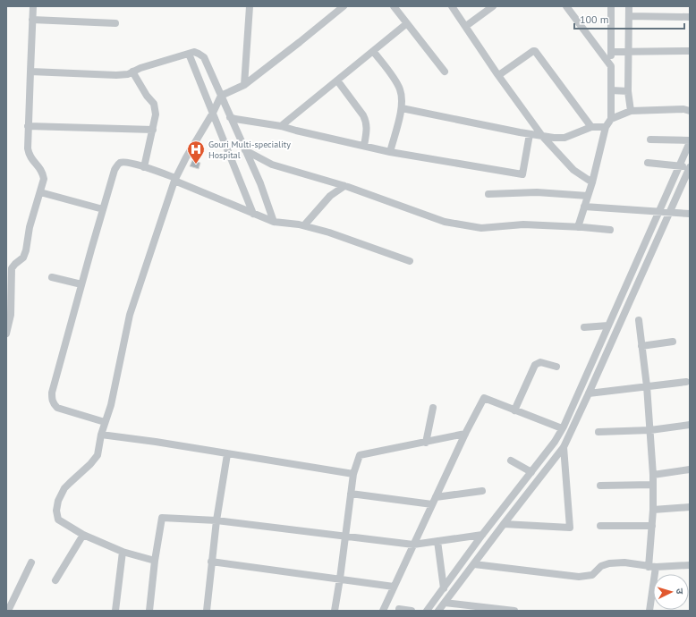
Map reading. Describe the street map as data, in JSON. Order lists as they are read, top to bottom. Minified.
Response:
{"places":{"hospital":["Gouri Multi-speciality Hospital"]},"scale_bar":"100 m","north":"right"}
